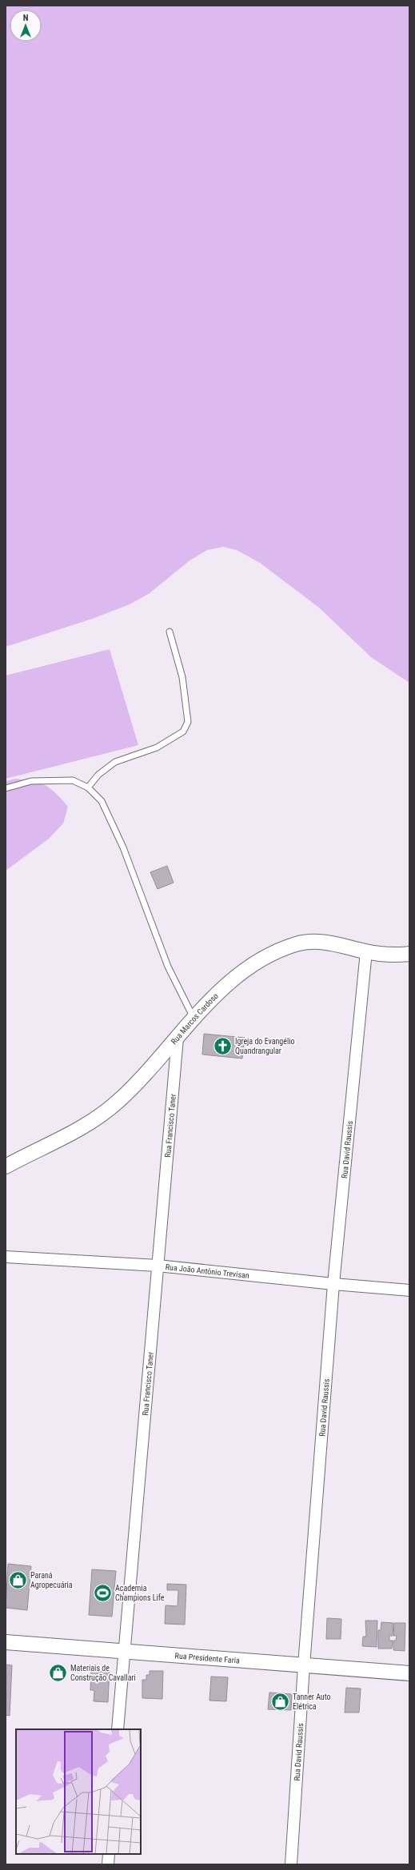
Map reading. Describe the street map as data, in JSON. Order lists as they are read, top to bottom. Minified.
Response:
{"streets":{"street":["Rua Marcos Cardoso","Rua Francisco Taner","Rua David Raussis","Rua João Antônio Trevisan","Rua Presidente Faria"]},"crossings":[["Rua Marcos Cardoso","Rua Francisco Taner"],["Rua Marcos Cardoso","Rua David Raussis"],["Rua Francisco Taner","Rua João Antônio Trevisan"],["Rua Francisco Taner","Rua Presidente Faria"],["Rua David Raussis","Rua João Antônio Trevisan"],["Rua David Raussis","Rua Presidente Faria"]],"places":{"church":["Igreja do Evangélio Quandrangular"],"shop":["Paraná Agropecuária","Materiais de Construção Cavallari","Tanner Auto Elétrica"],"sports":["Academia Champions Life"]},"north":"top"}
